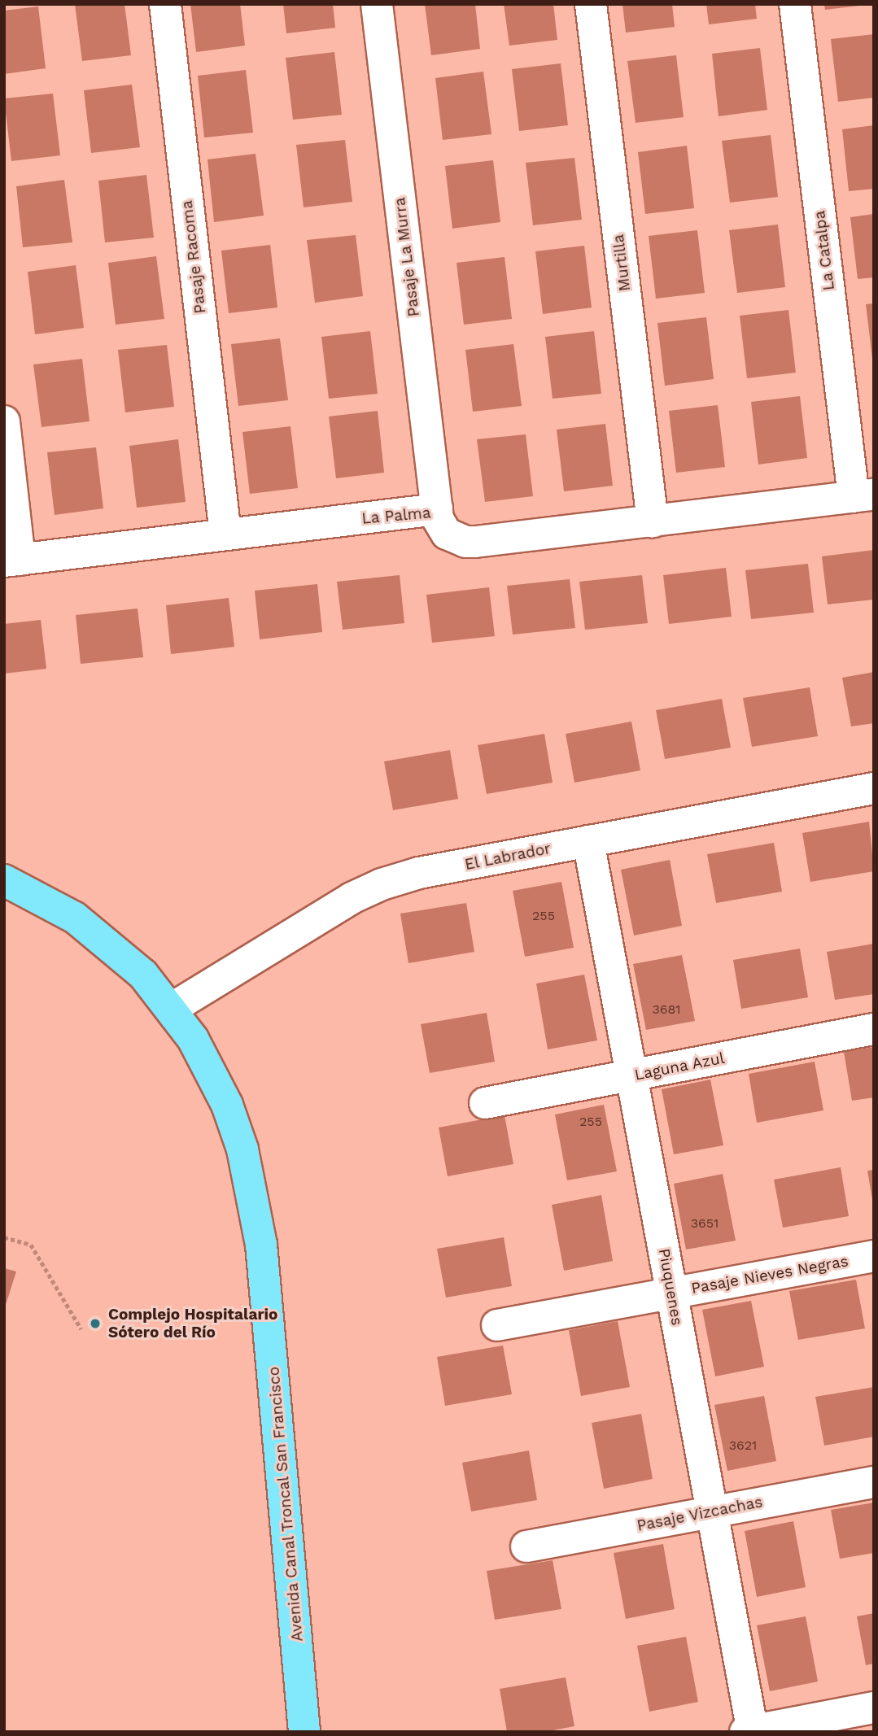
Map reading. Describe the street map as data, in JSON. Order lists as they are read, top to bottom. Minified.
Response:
{"streets":{"main road":["Avenida Canal Troncal San Francisco"],"street":["La Catalpa","Pasaje Racoma","Pasaje La Murra","Murtilla","La Palma","El Labrador","Laguna Azul","Pasaje Nieves Negras","Piuquenes","Pasaje Vizcachas"]},"crossings":[["La Catalpa","La Palma"],["Pasaje Racoma","La Palma"],["Pasaje La Murra","La Palma"],["Murtilla","La Palma"],["El Labrador","Piuquenes"],["El Labrador","Avenida Canal Troncal San Francisco"],["Laguna Azul","Piuquenes"],["Pasaje Nieves Negras","Piuquenes"],["Piuquenes","Pasaje Vizcachas"]],"places":["Complejo Hospitalario Sótero del Río"],"house_numbers":["255","3681","255","3651","3621"]}
